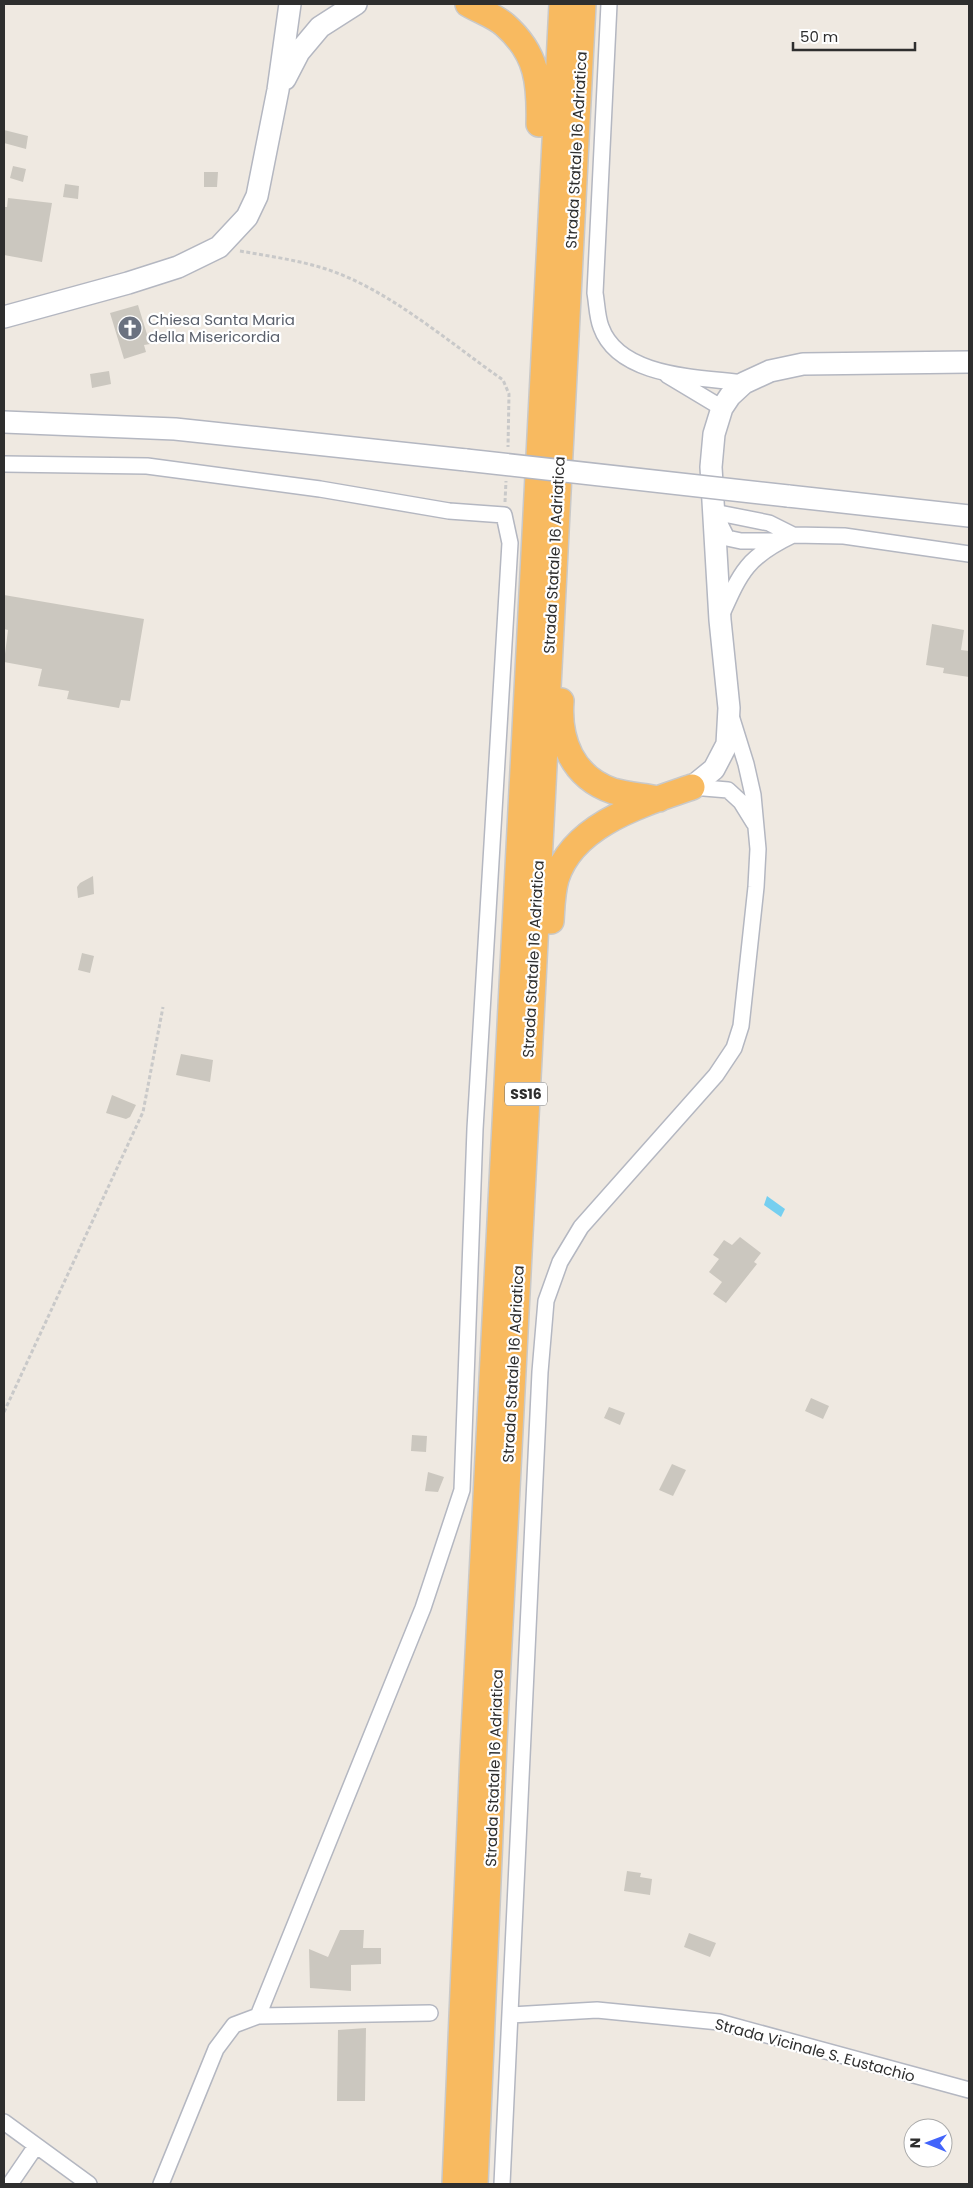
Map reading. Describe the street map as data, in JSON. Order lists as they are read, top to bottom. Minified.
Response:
{"streets":{"highway":["Strada Statale 16 Adriatica","SS16"],"street":["Strada Vicinale S. Eustachio"]},"places":{"church":["Chiesa Santa Maria della Misericordia"]},"scale_bar":"50 m","north":"left"}
